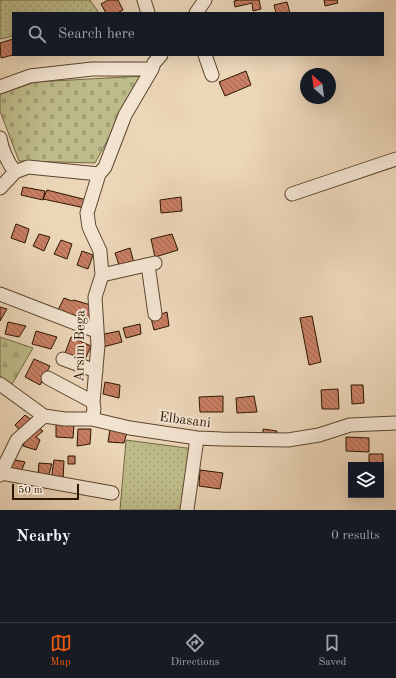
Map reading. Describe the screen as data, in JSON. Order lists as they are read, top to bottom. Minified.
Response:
{"streets":{"street":["Arsim Bega","Elbasani"]},"crossings":[["Arsim Bega","Elbasani"]],"scale_bar":"50 m","north":"top left","page":{"search":"Search here","scale":"50 m","heading":["Nearby","0 results"],"nav":["Map","Directions","Saved"]}}
